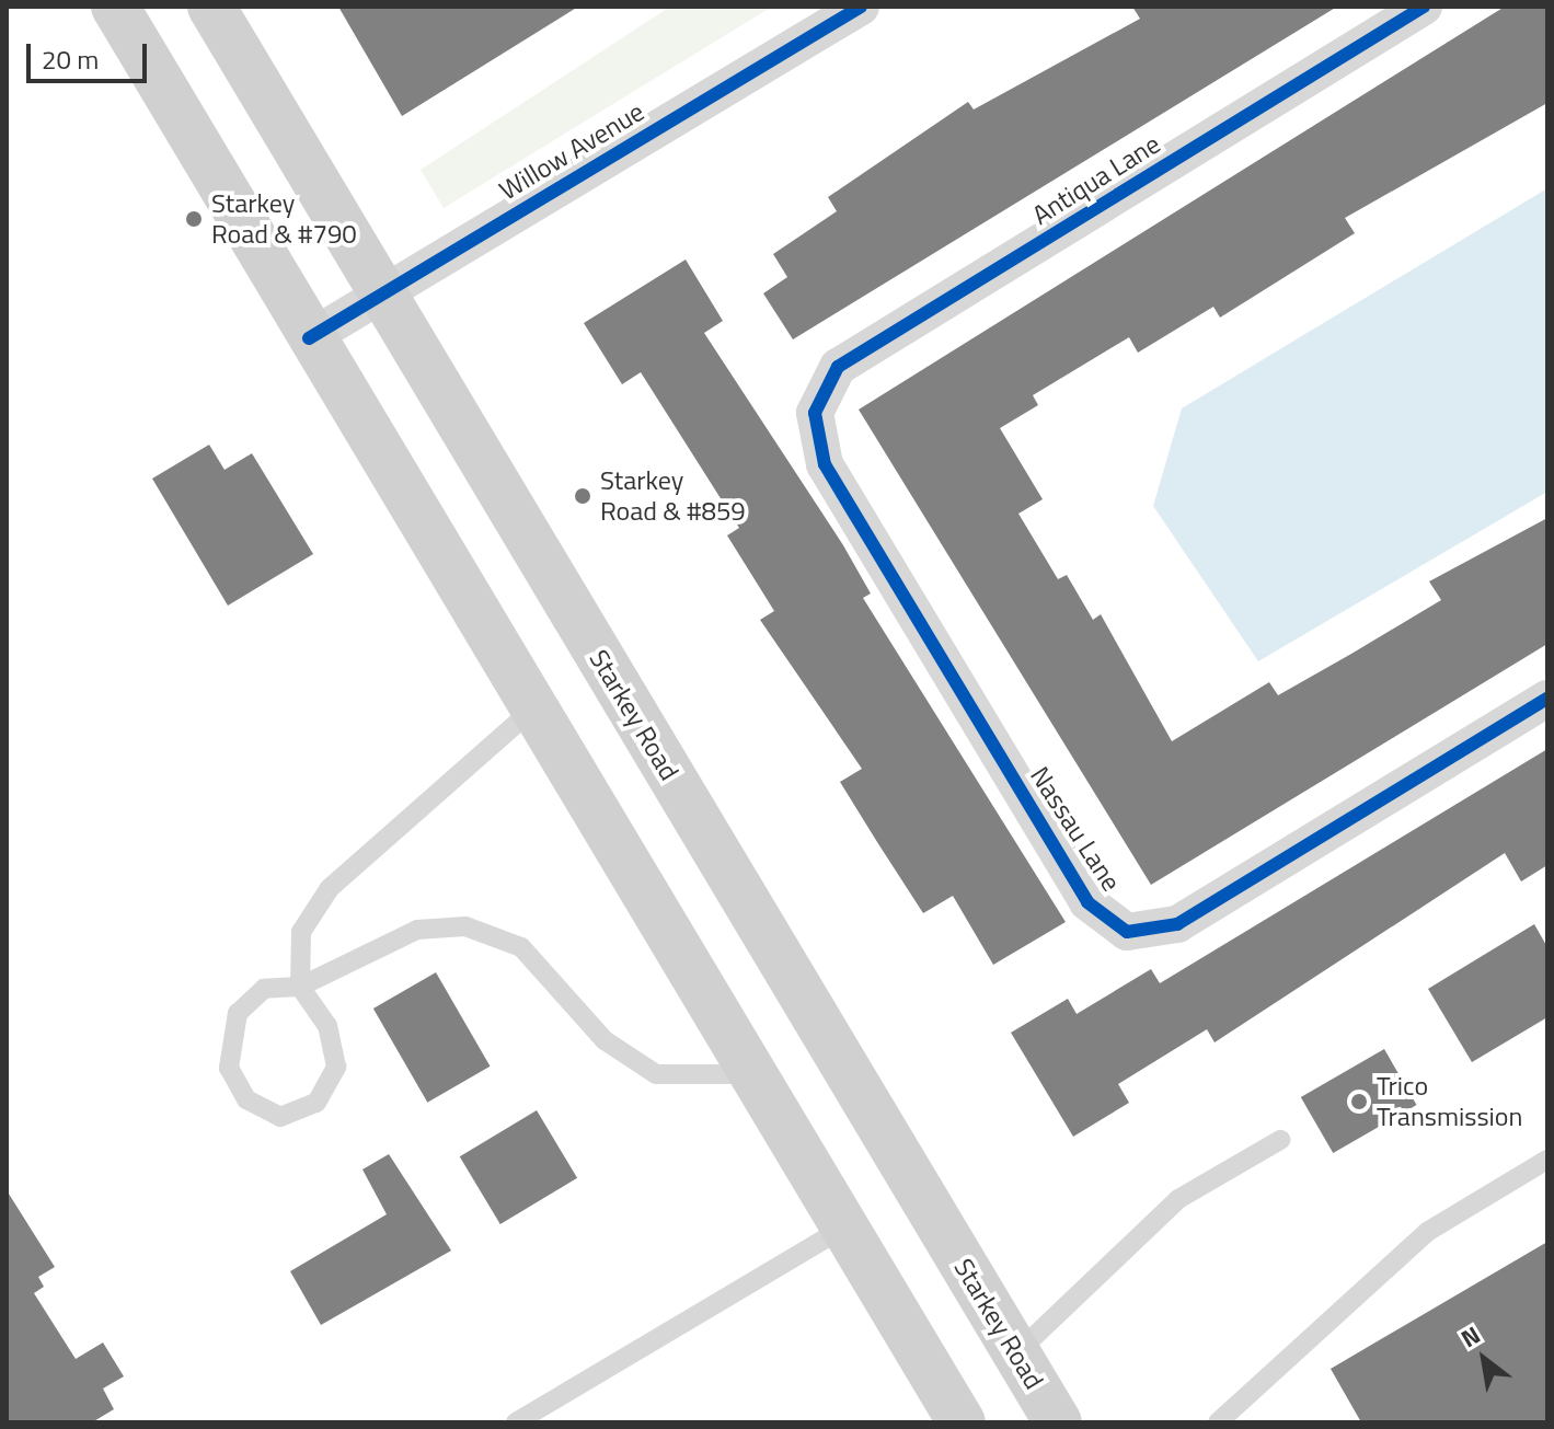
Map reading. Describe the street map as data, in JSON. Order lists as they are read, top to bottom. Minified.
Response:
{"streets":{"main road":["Starkey Road"],"street":["Willow Avenue","Antiqua Lane","Nassau Lane"]},"crossings":[["Willow Avenue","Starkey Road"],["Antiqua Lane","Nassau Lane"]],"places":["Starkey Road & #790","Starkey Road & #859","Trico Transmission"],"scale_bar":"20 m","north":"top left"}
